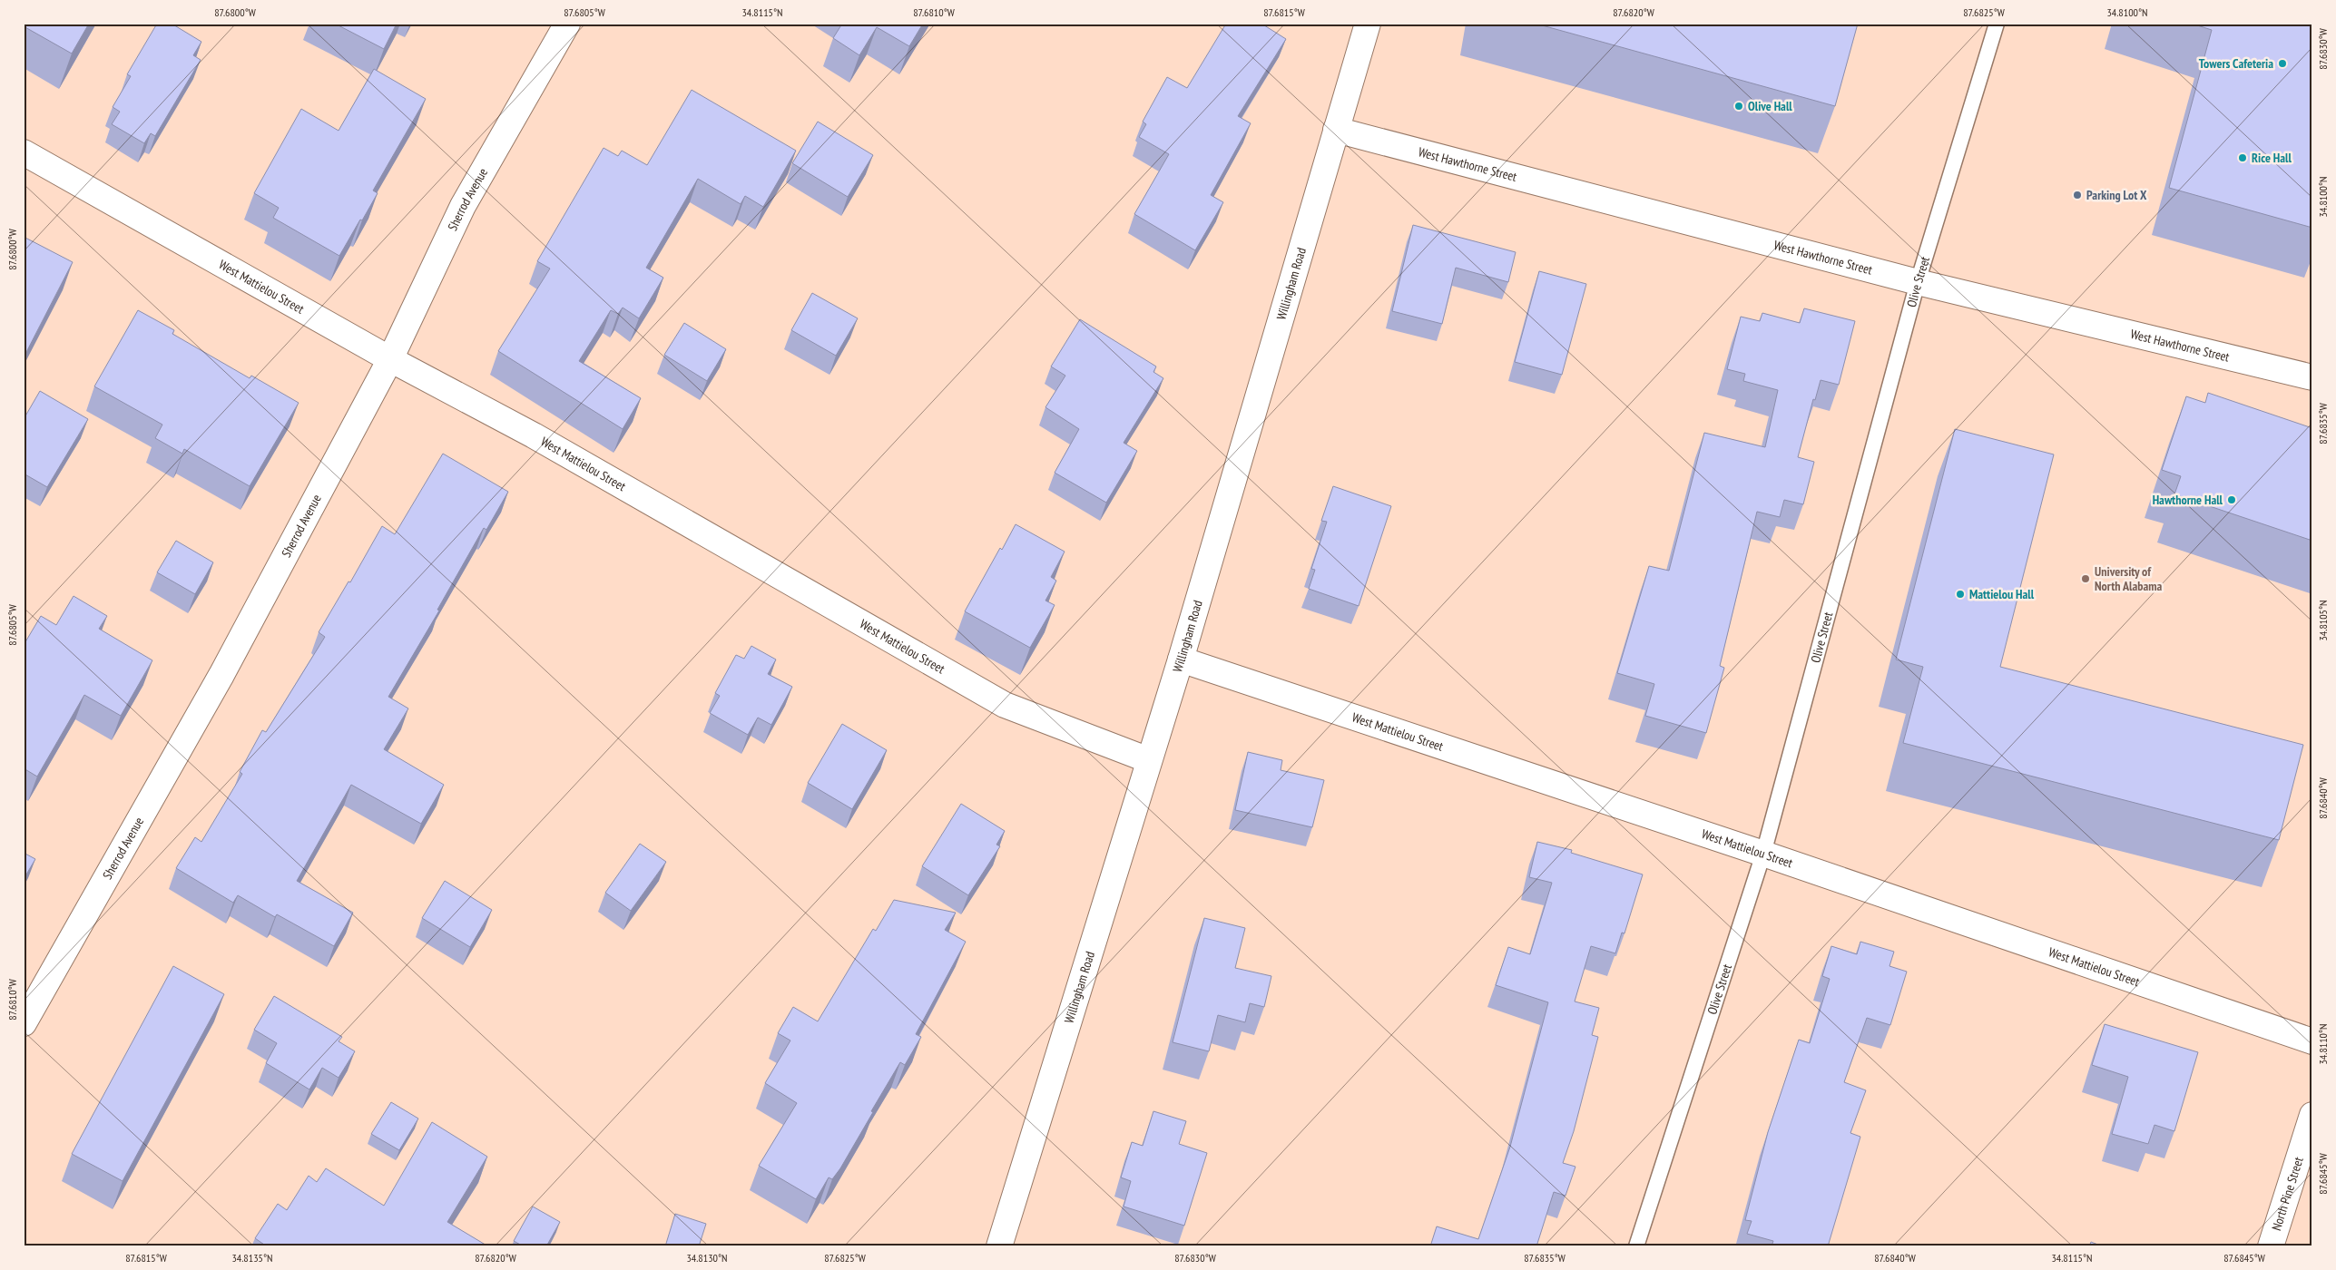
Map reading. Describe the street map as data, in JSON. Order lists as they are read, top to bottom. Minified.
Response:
{"streets":{"street":["West Hawthorne Street","Sherrod Avenue","Willingham Road","West Mattielou Street","North Pine Street"],"lane":["Olive Street"]},"crossings":[["West Hawthorne Street","Olive Street"],["West Hawthorne Street","Willingham Road"],["Sherrod Avenue","West Mattielou Street"],["Olive Street","West Mattielou Street"],["Willingham Road","West Mattielou Street"]],"places":["Towers Cafeteria","Olive Hall","Rice Hall","Parking Lot X","Hawthorne Hall","University of North Alabama","Mattielou Hall"],"coordinates":["87.6800°W","87.6805°W","34.8115°N","87.6810°W","87.6815°W","87.6820°W","87.6825°W","34.8100°N","87.6830°W","87.6835°W","34.8105°N","87.6840°W","34.8110°N","87.6845°W","34.8135°N","34.8130°N"]}
